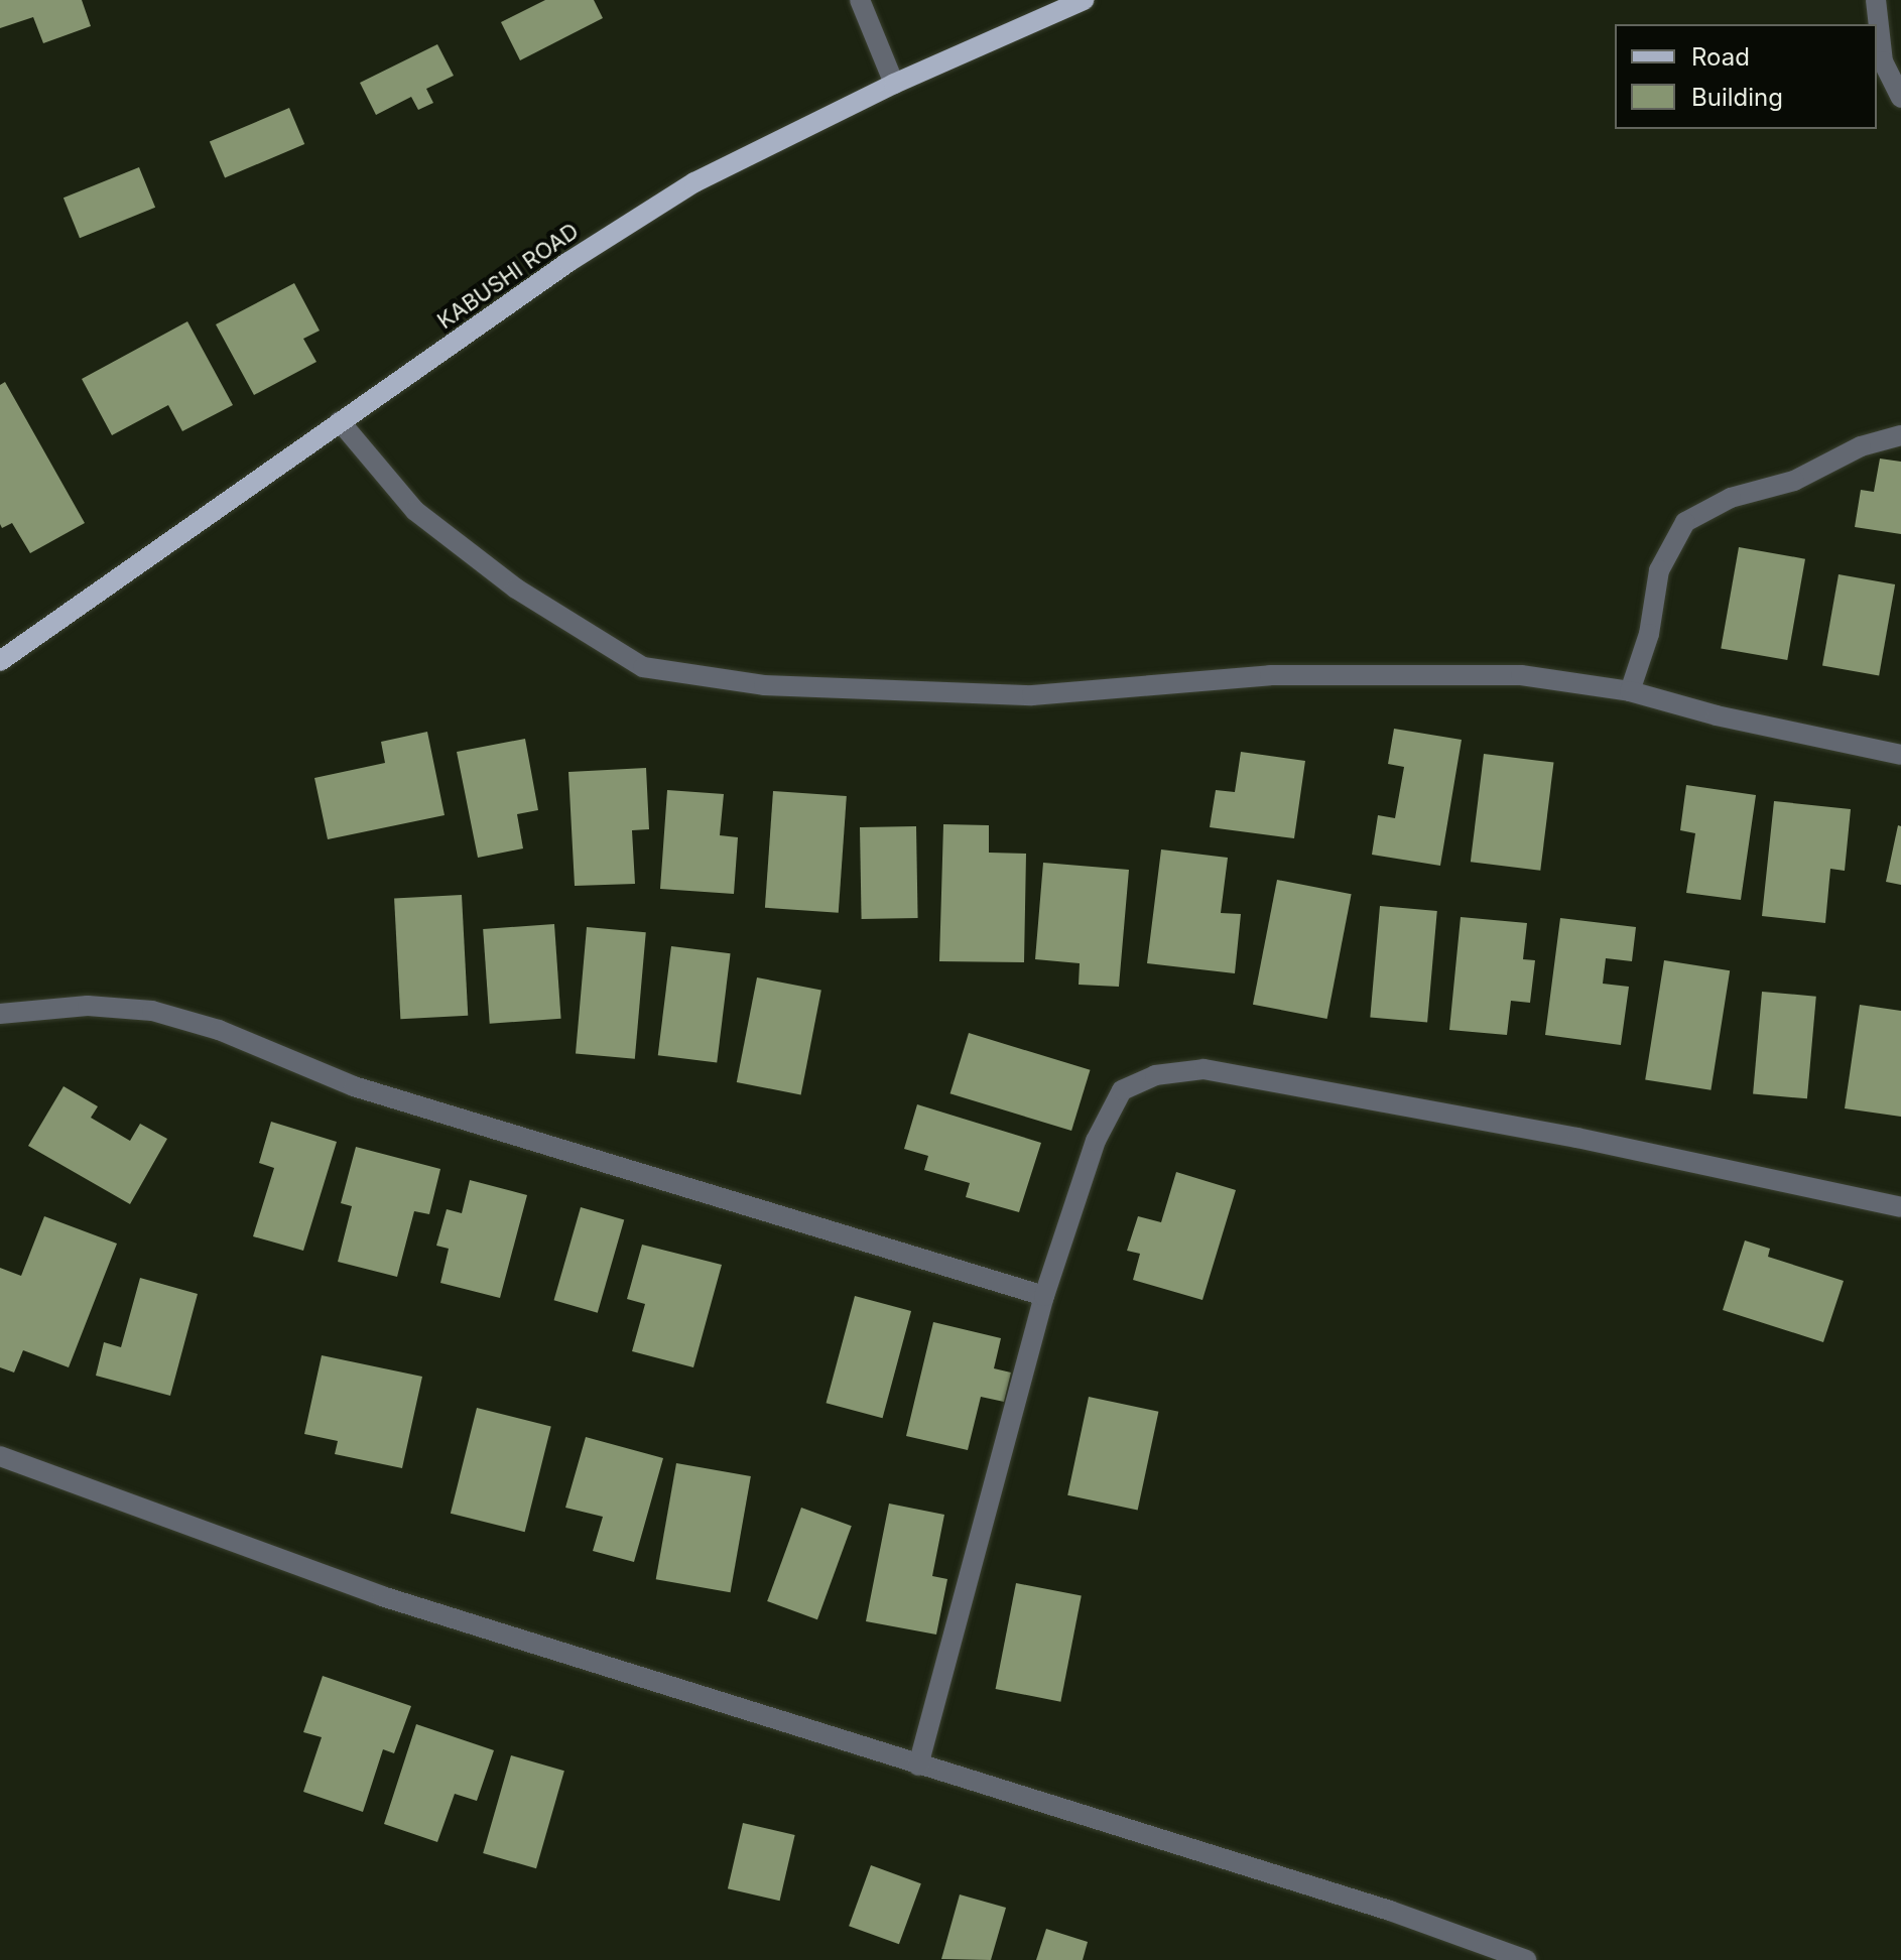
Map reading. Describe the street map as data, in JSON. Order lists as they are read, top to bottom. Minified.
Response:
{"streets":{"main road":["KABUSHI ROAD"]},"legend":["Road","Building"]}
